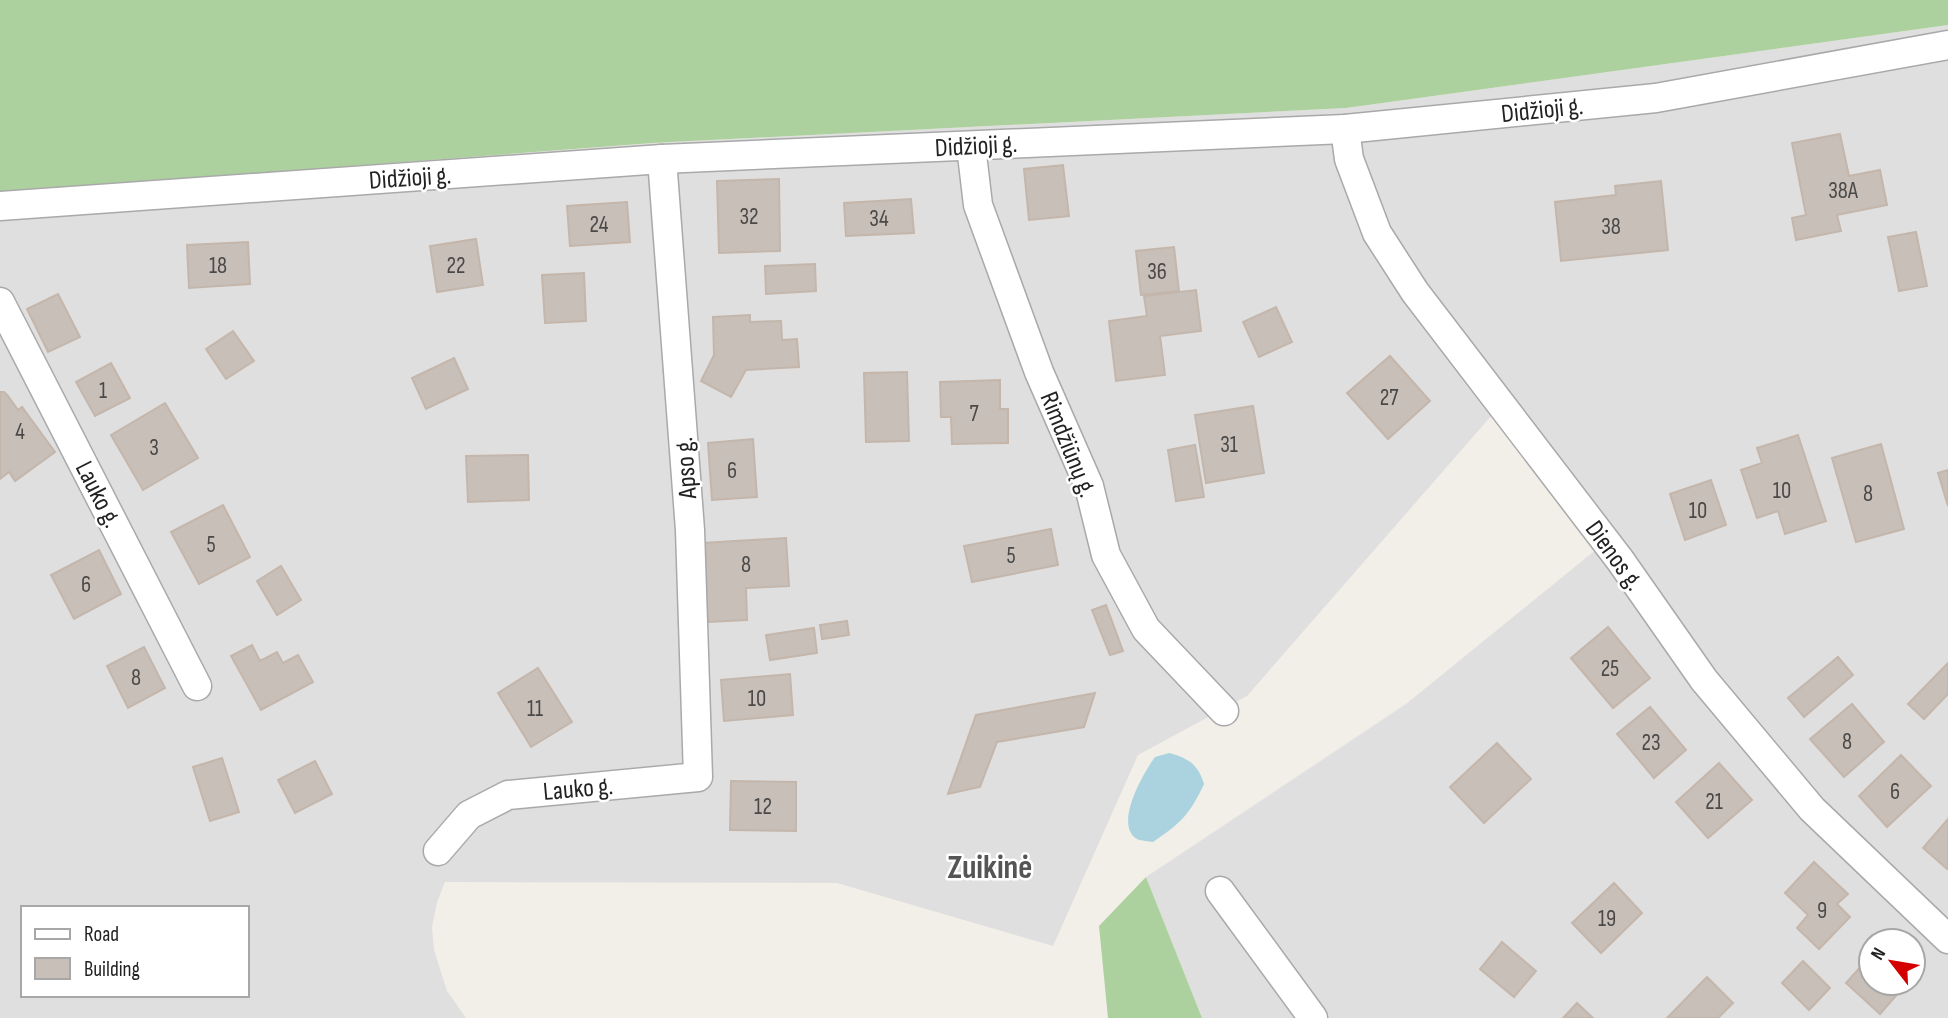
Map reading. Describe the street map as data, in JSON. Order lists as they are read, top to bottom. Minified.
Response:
{"streets":{"street":["Didžioji g.","Rimdžiūnų g.","Apso g.","Lauko g.","Dienos g."]},"crossings":[["Didžioji g.","Rimdžiūnų g."],["Didžioji g.","Apso g."],["Didžioji g.","Dienos g."],["Apso g.","Lauko g."]],"districts":["Zuikinė"],"house_numbers":["38A","32","34","24","38","18","22","36","1","27","7","4","31","3","6","10","8","10","5","5","8","6","25","8","10","11","8","23","6","21","12","9","19"],"legend":["Road","Building"],"north":"top left"}
